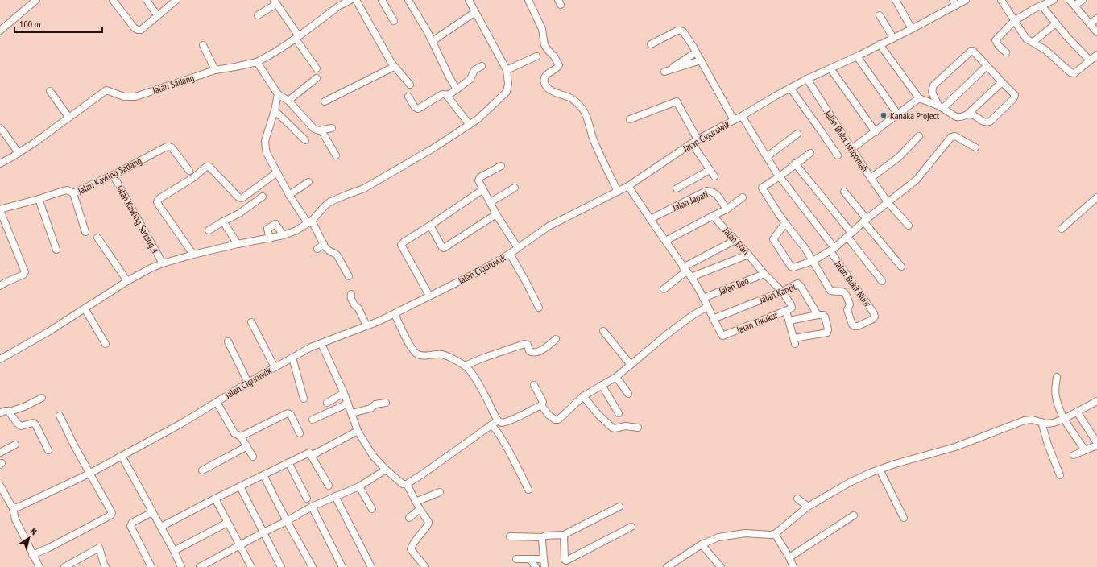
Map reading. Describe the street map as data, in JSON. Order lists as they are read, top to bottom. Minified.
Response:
{"streets":{"street":["Jalan Sadang","Jalan Ciguruwik","Jalan Bukit Istiqomah","Jalan Kavling Sadang","Jalan Japati","Jalan Kavling Sadang 4","Jalan Elan","Jalan Bukit Nuur","Jalan Beo","Jalan Kantil","Jalan Tikukur"]},"crossings":[["Jalan Ciguruwik","Jalan Bukit Istiqomah"],["Jalan Ciguruwik","Jalan Bukit Nuur"],["Jalan Kavling Sadang","Jalan Kavling Sadang 4"],["Jalan Elan","Jalan Beo"],["Jalan Elan","Jalan Kantil"],["Jalan Elan","Jalan Tikukur"],["Jalan Kantil","Jalan Tikukur"]],"places":["Kanaka Project"],"scale_bar":"100 m","north":"top right"}
